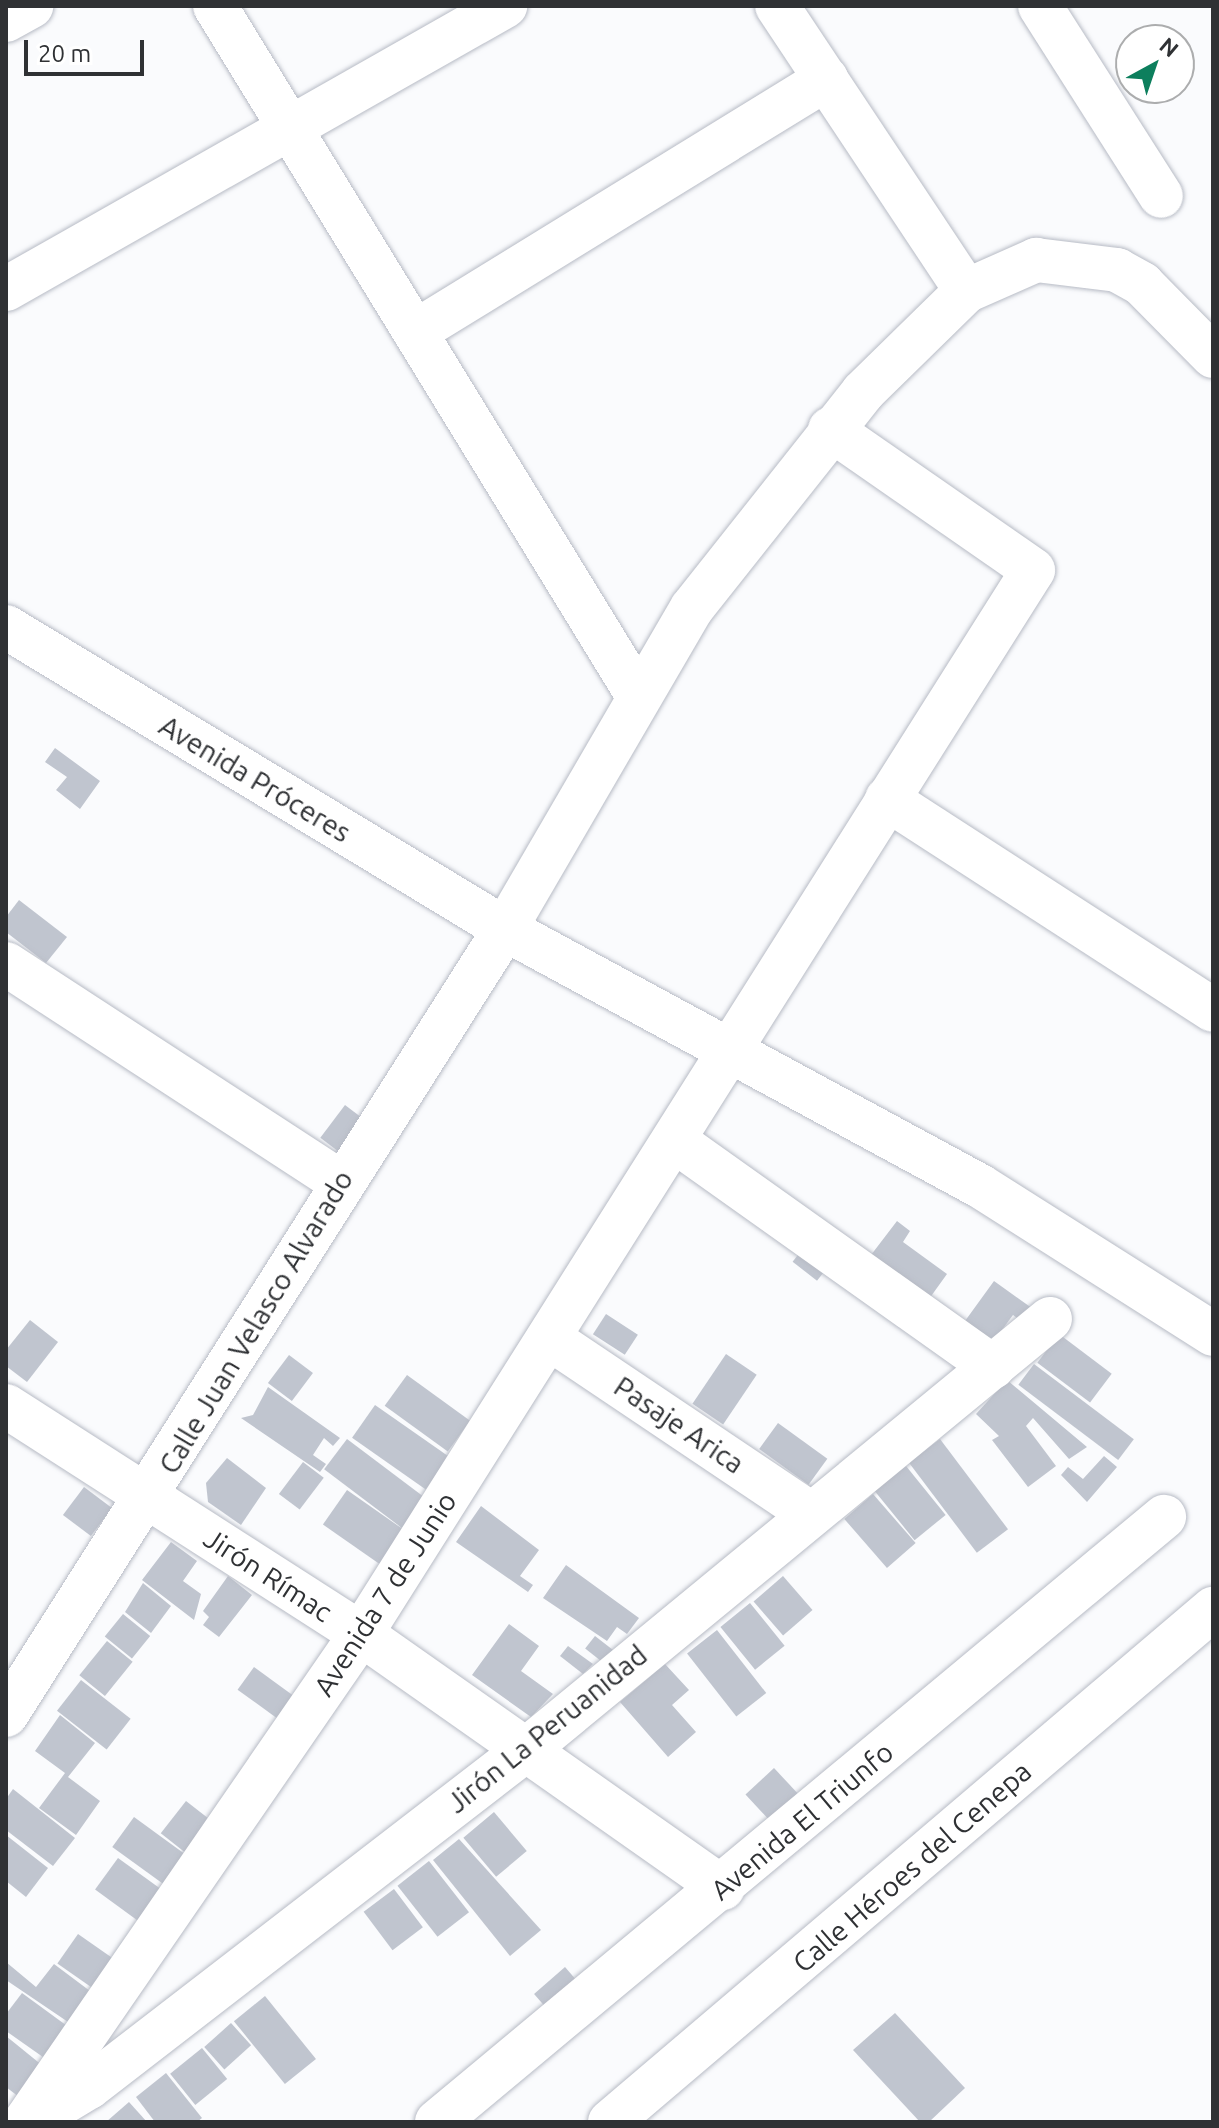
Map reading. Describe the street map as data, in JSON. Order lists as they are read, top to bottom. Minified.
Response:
{"streets":{"street":["Avenida Próceres","Calle Juan Velasco Alvarado","Pasaje Arica","Jirón Rímac","Avenida 7 de Junio","Jirón La Peruanidad","Avenida El Triunfo","Calle Héroes del Cenepa"]},"crossings":[["Avenida Próceres","Calle Juan Velasco Alvarado"],["Avenida Próceres","Avenida 7 de Junio"],["Calle Juan Velasco Alvarado","Jirón Rímac"],["Calle Juan Velasco Alvarado","Avenida 7 de Junio"],["Pasaje Arica","Avenida 7 de Junio"],["Pasaje Arica","Jirón La Peruanidad"],["Jirón Rímac","Avenida 7 de Junio"],["Jirón Rímac","Jirón La Peruanidad"],["Jirón Rímac","Avenida El Triunfo"],["Avenida 7 de Junio","Jirón La Peruanidad"]],"scale_bar":"20 m","north":"top right"}
